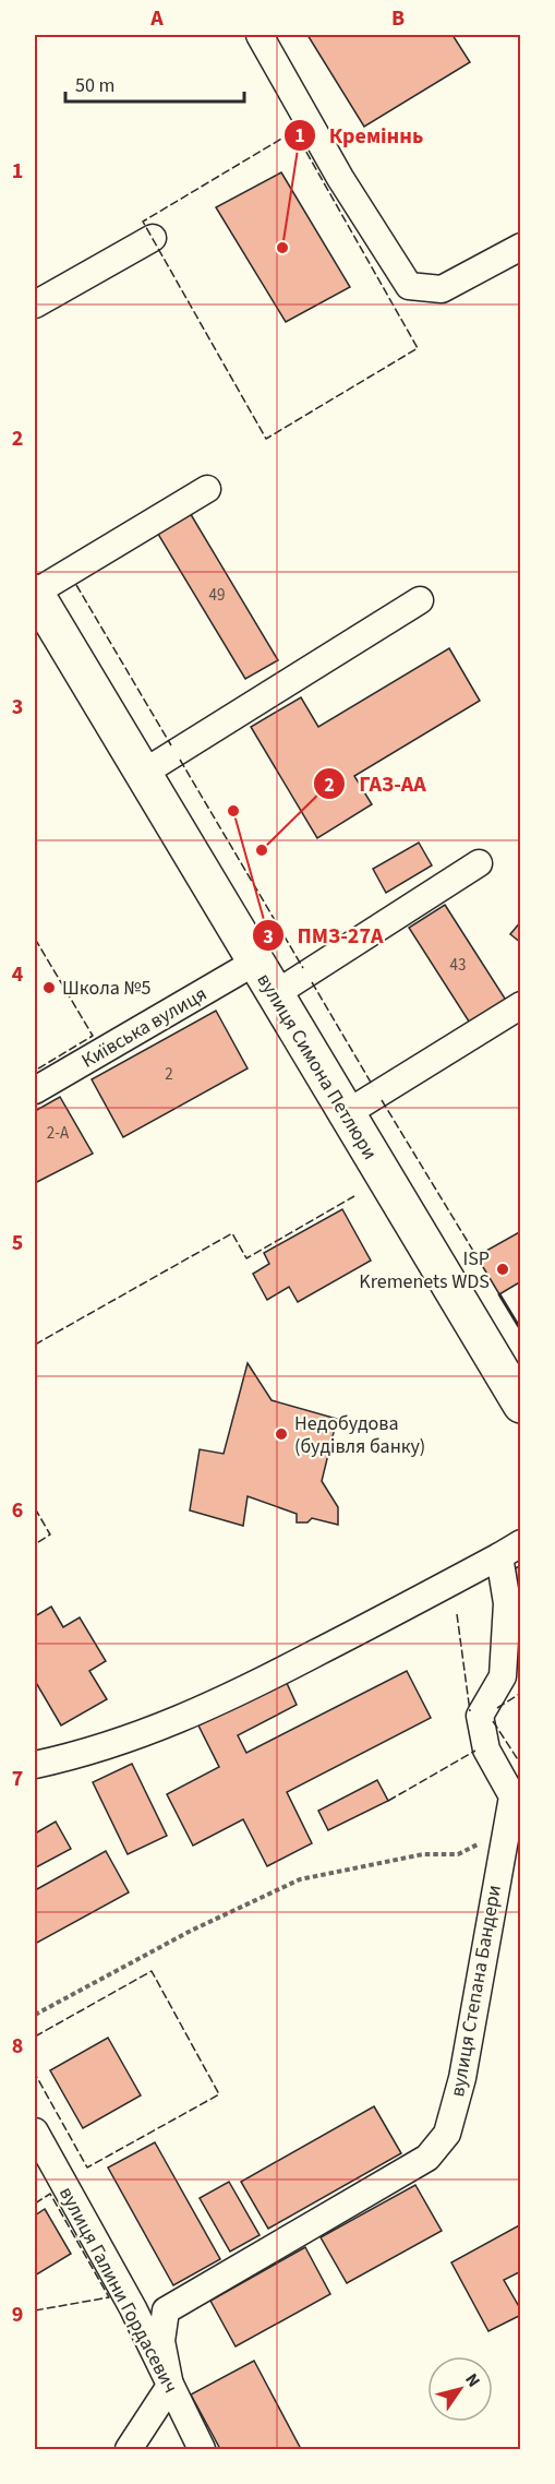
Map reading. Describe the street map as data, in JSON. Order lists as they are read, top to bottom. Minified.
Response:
{"streets":{"highway":["вулиця Симона Петлюри"],"street":["Київська вулиця","вулиця Степана Бандери","вулиця Галини Гордасевич"]},"crossings":[["Київська вулиця","вулиця Симона Петлюри"],["вулиця Степана Бандери","вулиця Галини Гордасевич"]],"places":["Креміннь","ПМЗ-27А","ГАЗ-АА","Школа №5","ISP Kremenets WDS","Недобудова (будівля банку)"],"house_numbers":["49","43","2","2-А"],"scale_bar":"50 m","north":"top right","grid":{"columns":["A","B"],"rows":["1","2","3","4","5","6","7","8","9"]}}
